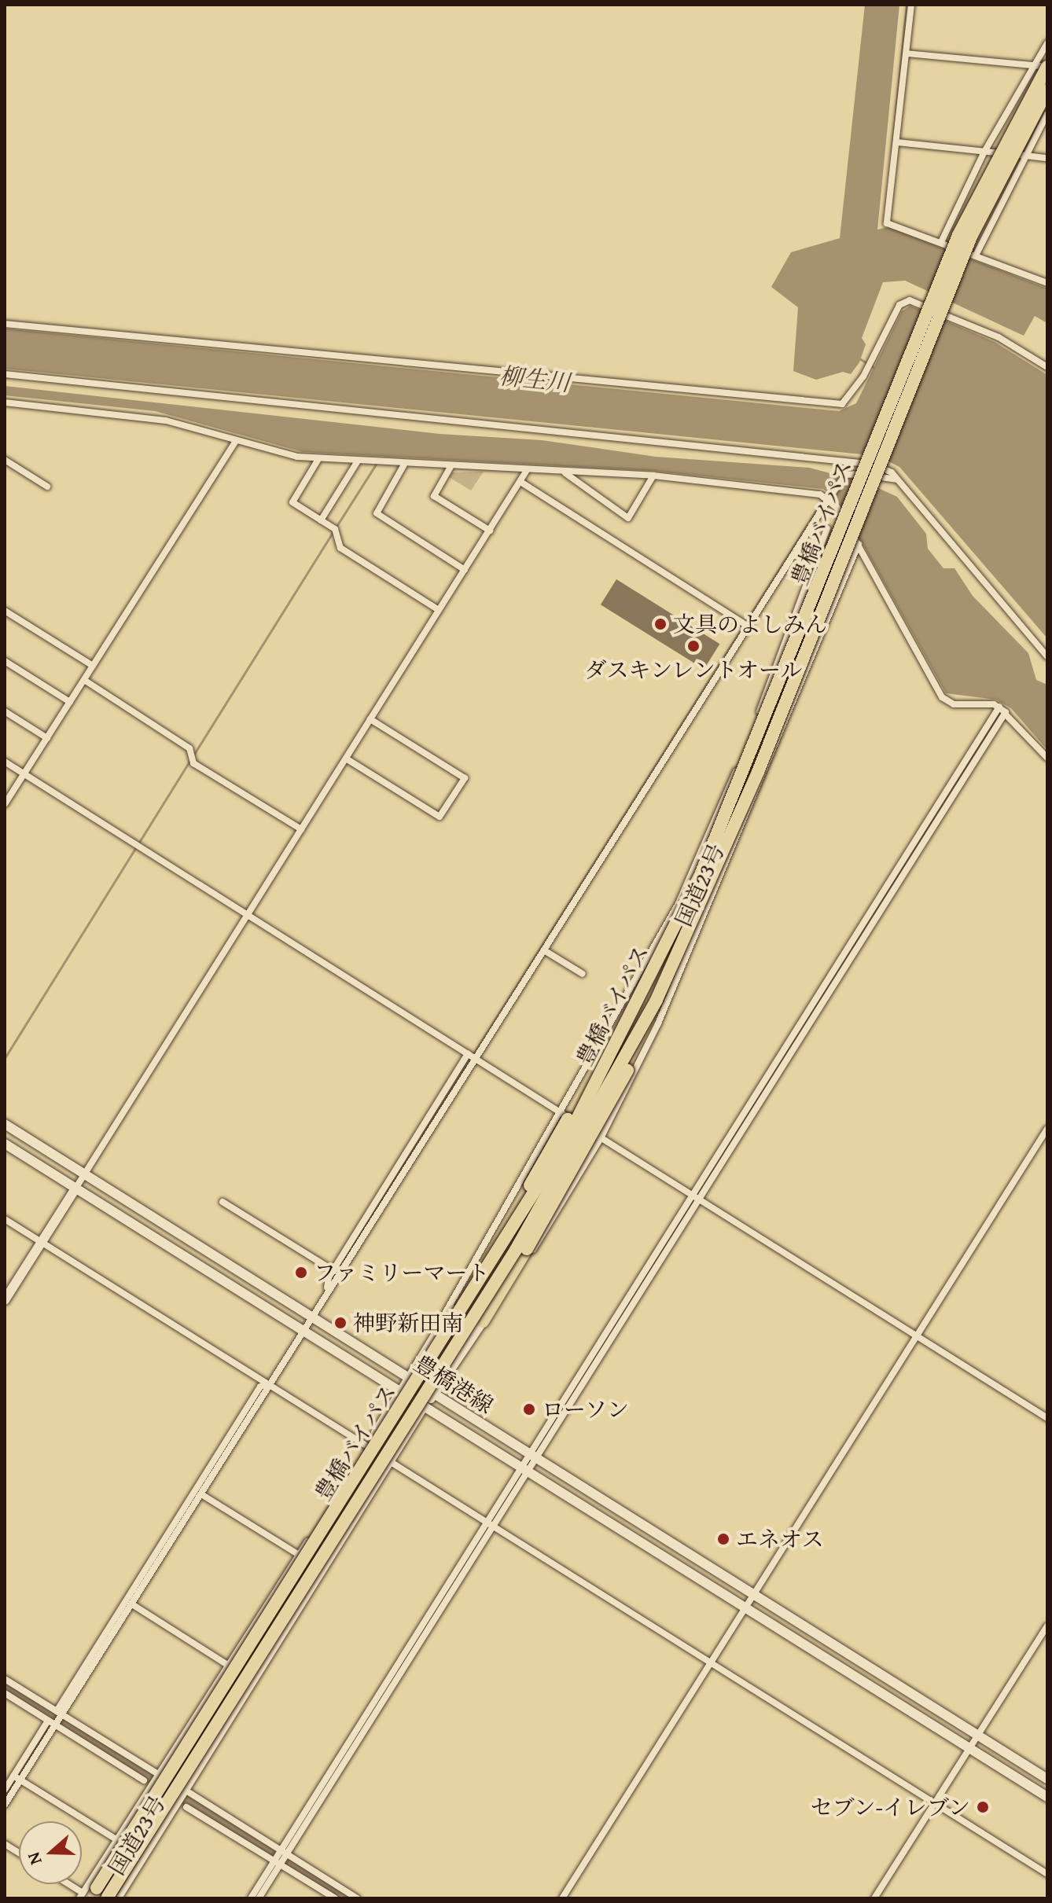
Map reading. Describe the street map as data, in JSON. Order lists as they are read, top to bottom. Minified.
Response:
{"streets":{"highway":["豊橋バイパス"],"main road":["豊橋港線"],"street":["国道23号"]},"crossings":[["豊橋バイパス","国道23号"],["国道23号","豊橋港線"]],"water":["柳生川"],"places":["文具のよしみん","ダスキンレントオール","ファミリーマート","神野新田南","ローソン","エネオス","セブン-イレブン"],"north":"left"}
